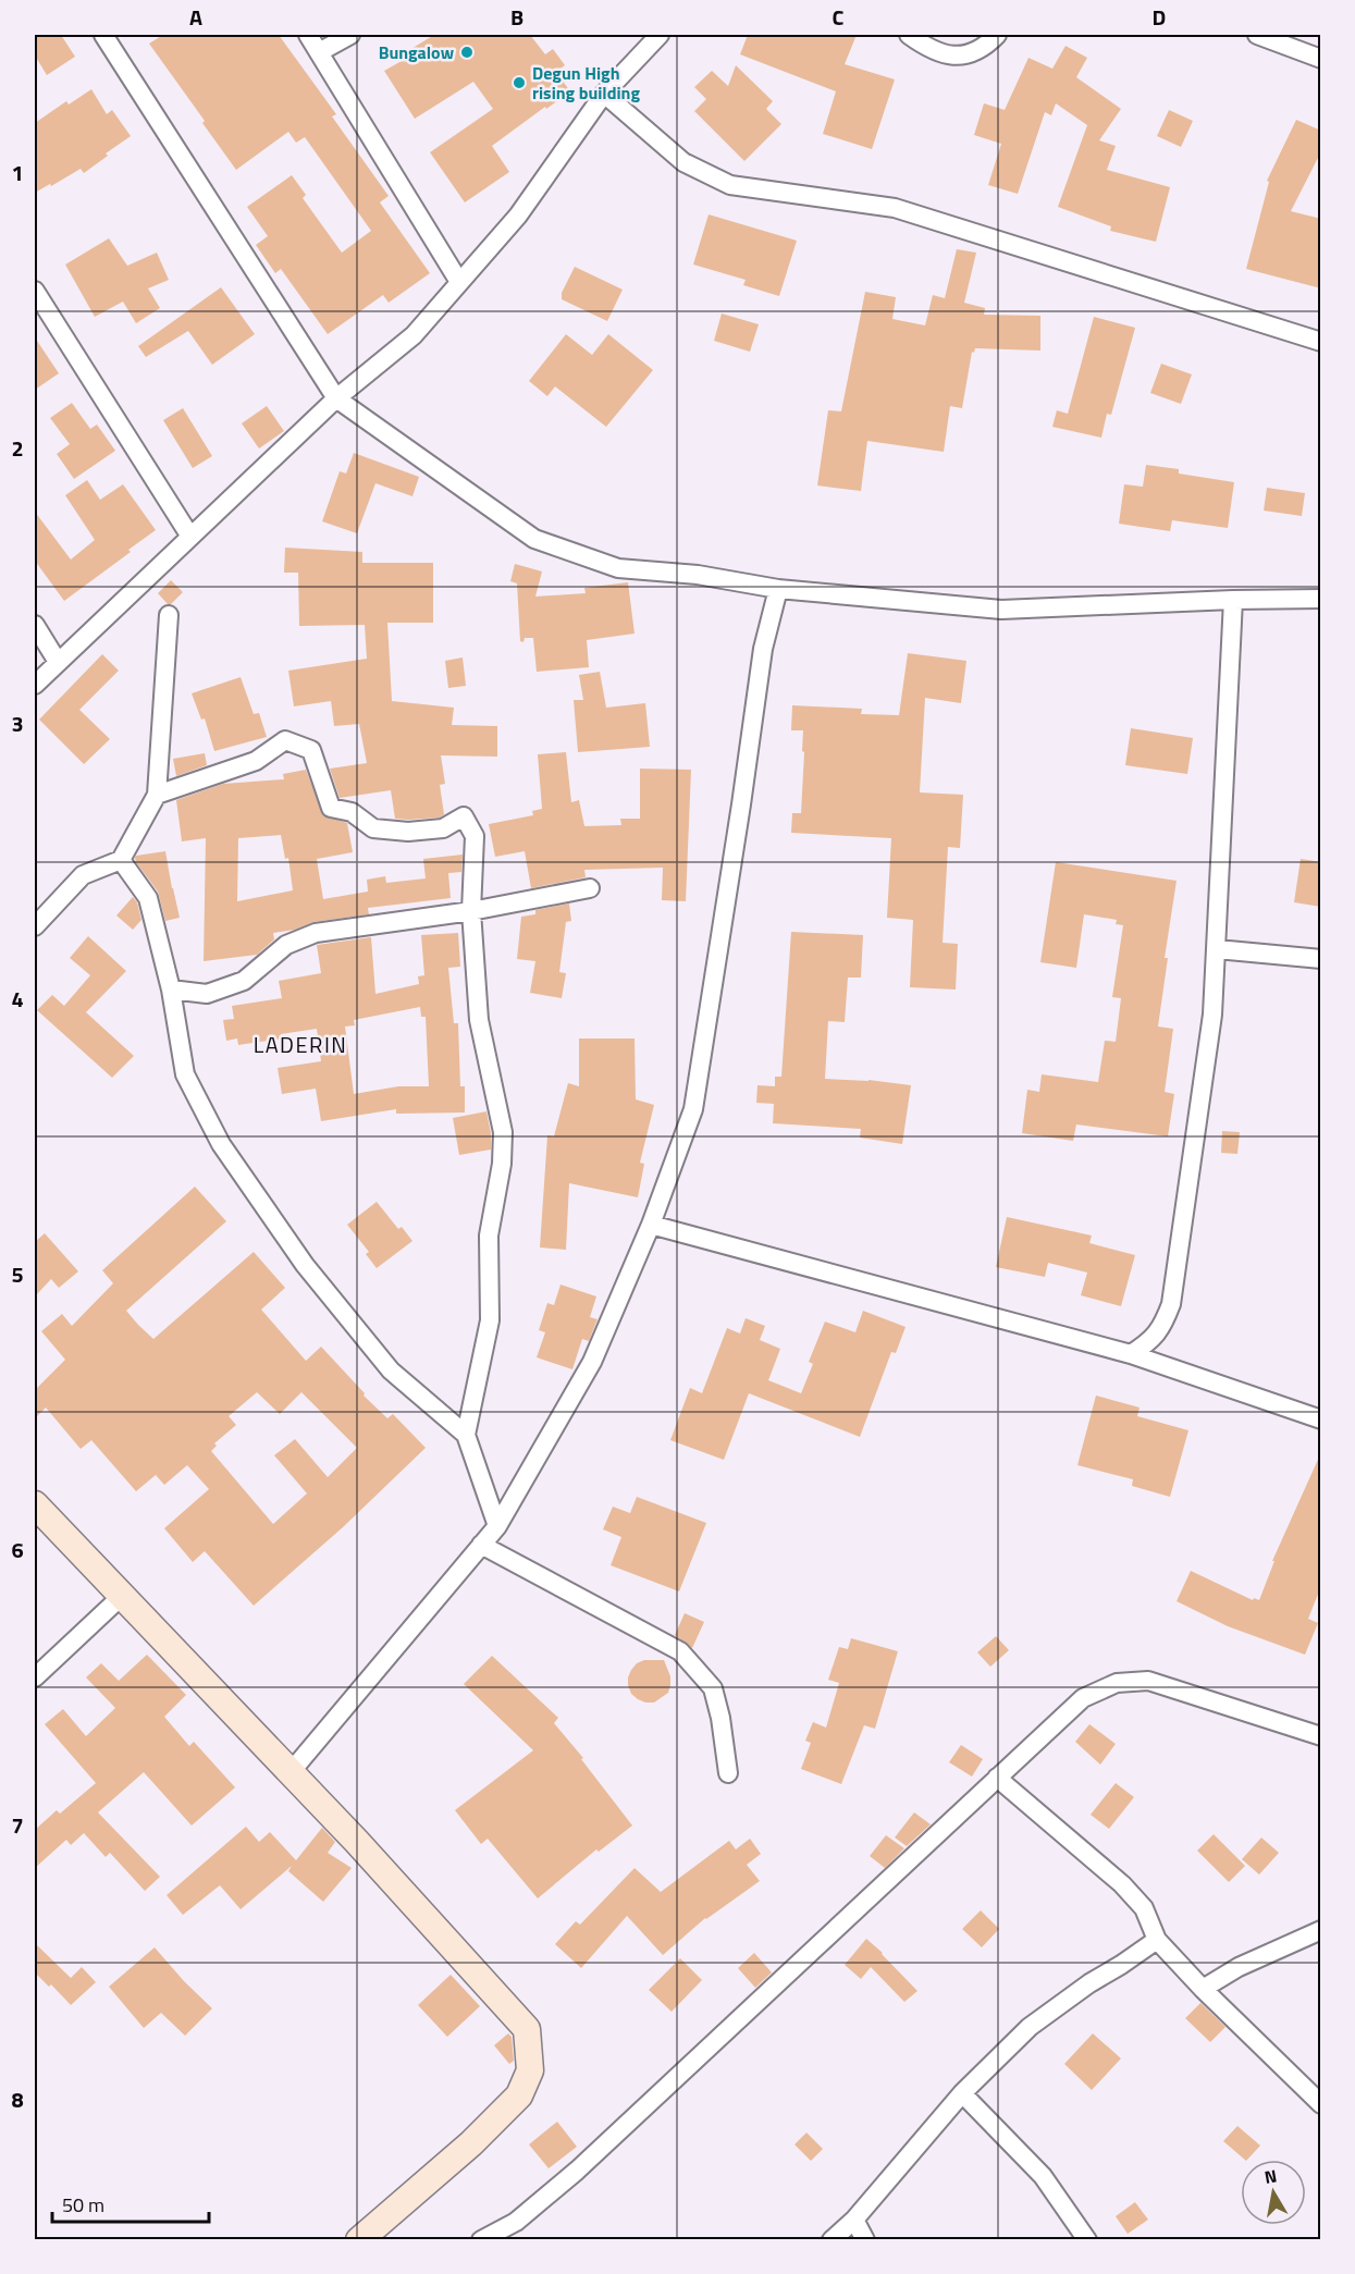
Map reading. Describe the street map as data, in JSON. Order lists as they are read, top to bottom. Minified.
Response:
{"districts":["LADERIN"],"places":["Bungalow","Degun High rising building"],"scale_bar":"50 m","north":"top","grid":{"columns":["A","B","C","D"],"rows":["1","2","3","4","5","6","7","8"]}}
